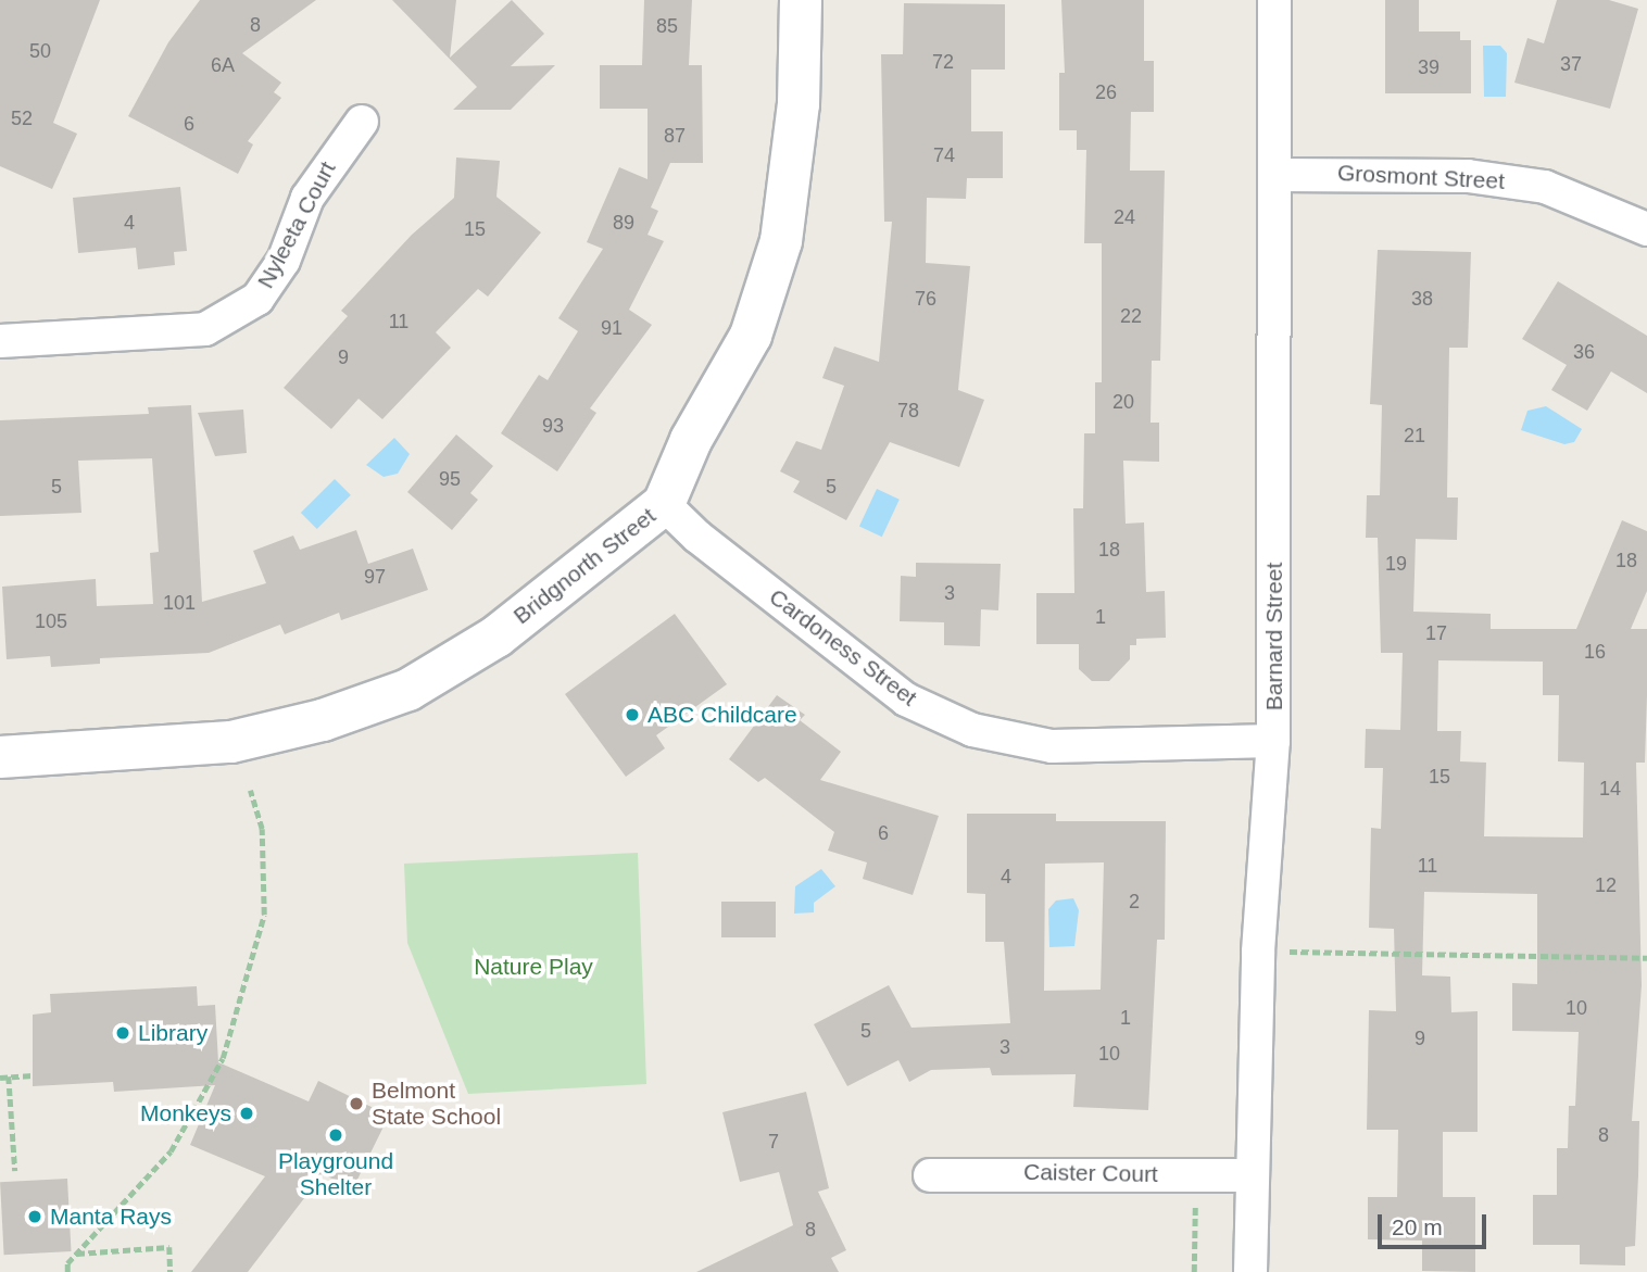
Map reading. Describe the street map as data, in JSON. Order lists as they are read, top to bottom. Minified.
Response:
{"streets":{"street":["Grosmont Street","Nyleeta Court","Bridgnorth Street","Barnard Street","Cardoness Street","Caister Court"]},"crossings":[["Grosmont Street","Barnard Street"],["Bridgnorth Street","Cardoness Street"],["Barnard Street","Cardoness Street"],["Barnard Street","Caister Court"]],"parks":["Nature Play"],"places":["ABC Childcare","Library","Belmont State School","Monkeys","Playground Shelter","Manta Rays"],"house_numbers":["8","85","50","72","37","6A","39","26","52","6","87","74","24","4","89","15","76","38","22","11","91","36","9","20","78","93","21","95","5","5","18","18","19","97","3","101","1","105","17","16","15","14","6","11","4","12","2","10","1","5","9","3","10","8","7","8"],"scale_bar":"20 m"}
